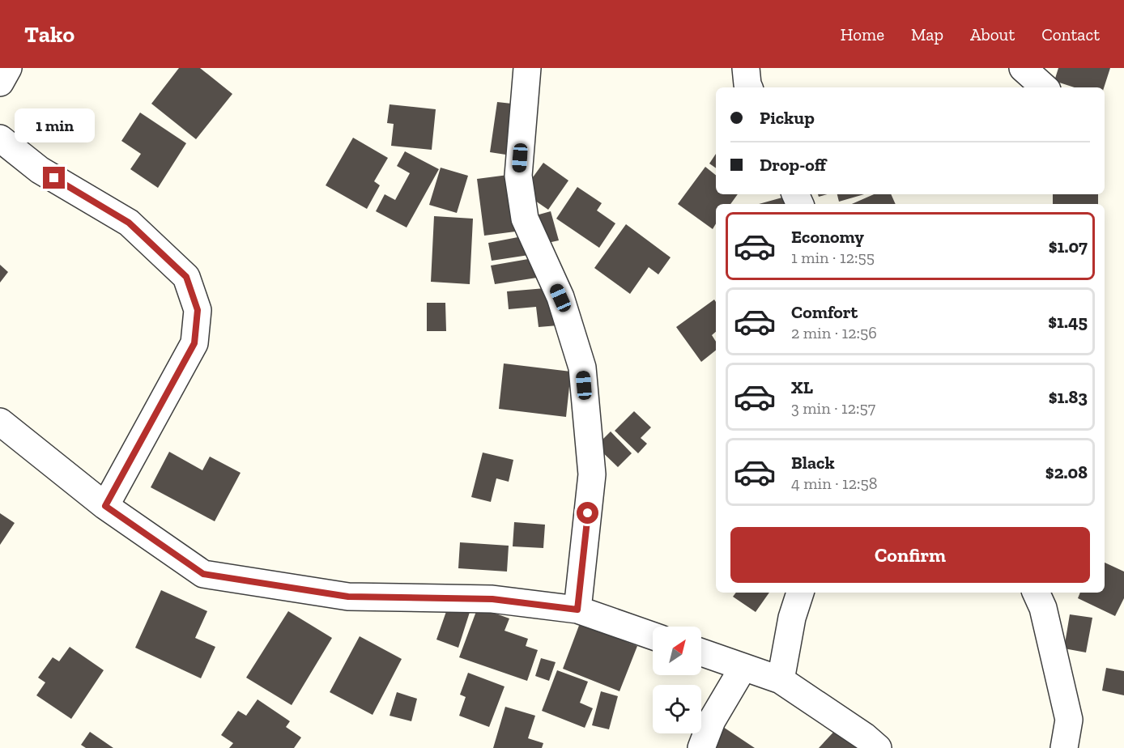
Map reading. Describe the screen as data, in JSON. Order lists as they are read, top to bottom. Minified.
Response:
{"north":"top right","page":{"header":"Tako","nav":["Home","Map","About","Contact"],"banner":["Pickup","Drop-off"],"bubble":"1 min","list":[{"name":"Economy","note":"1 min · 12:55","value":"$1.07"},{"name":"Comfort","note":"2 min · 12:56","value":"$1.45"},{"name":"XL","note":"3 min · 12:57","value":"$1.83"},{"name":"Black","note":"4 min · 12:58","value":"$2.08"}],"buttons":"Confirm"}}
